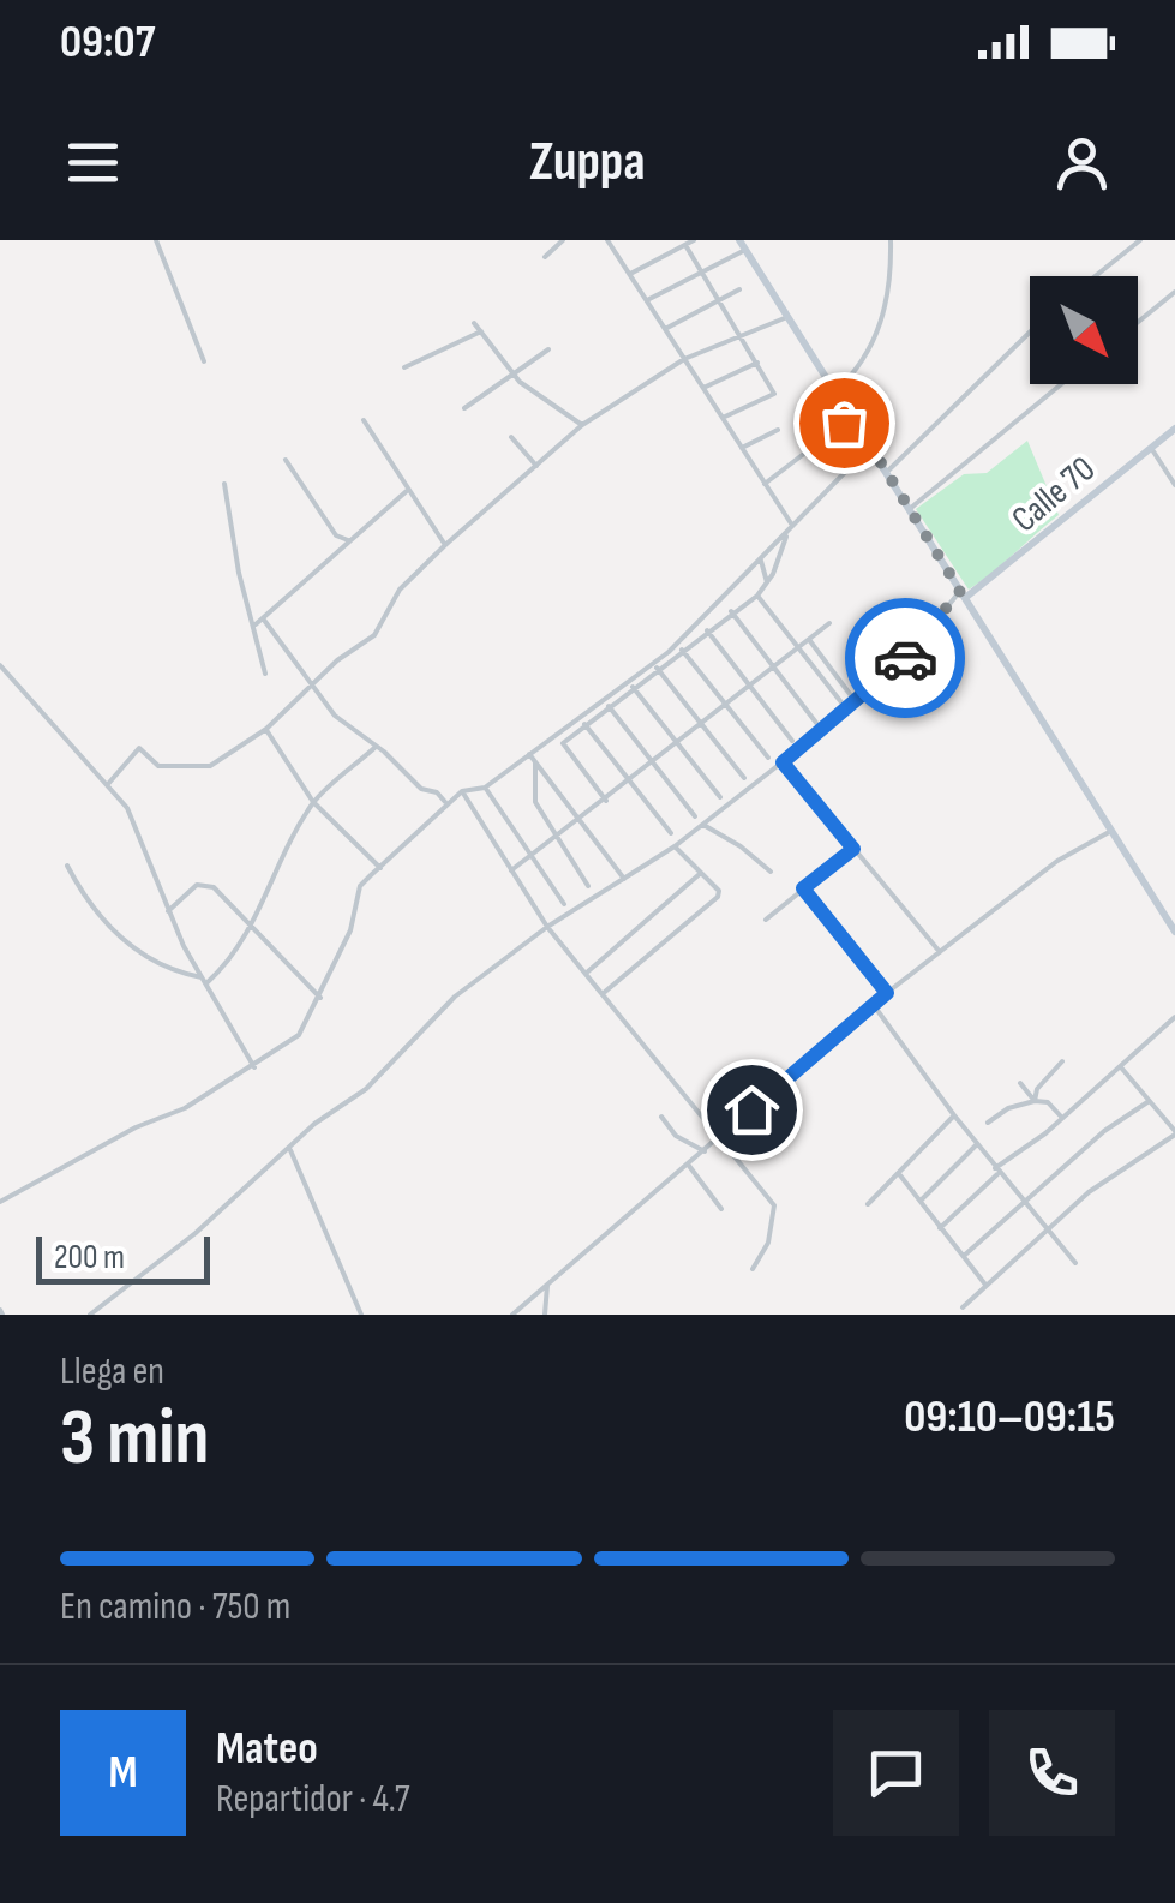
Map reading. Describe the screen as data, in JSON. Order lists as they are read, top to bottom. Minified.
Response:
{"streets":{"main road":["Calle 70"]},"scale_bar":"200 m","north":"bottom right","page":{"status":"09:07","header":"Zuppa","scale":"200 m","heading":["3 min","Llega en","09:10–09:15"],"panel":["Mateo","Repartidor · 4.7"],"bar":"En camino · 750 m","round":"M"}}
